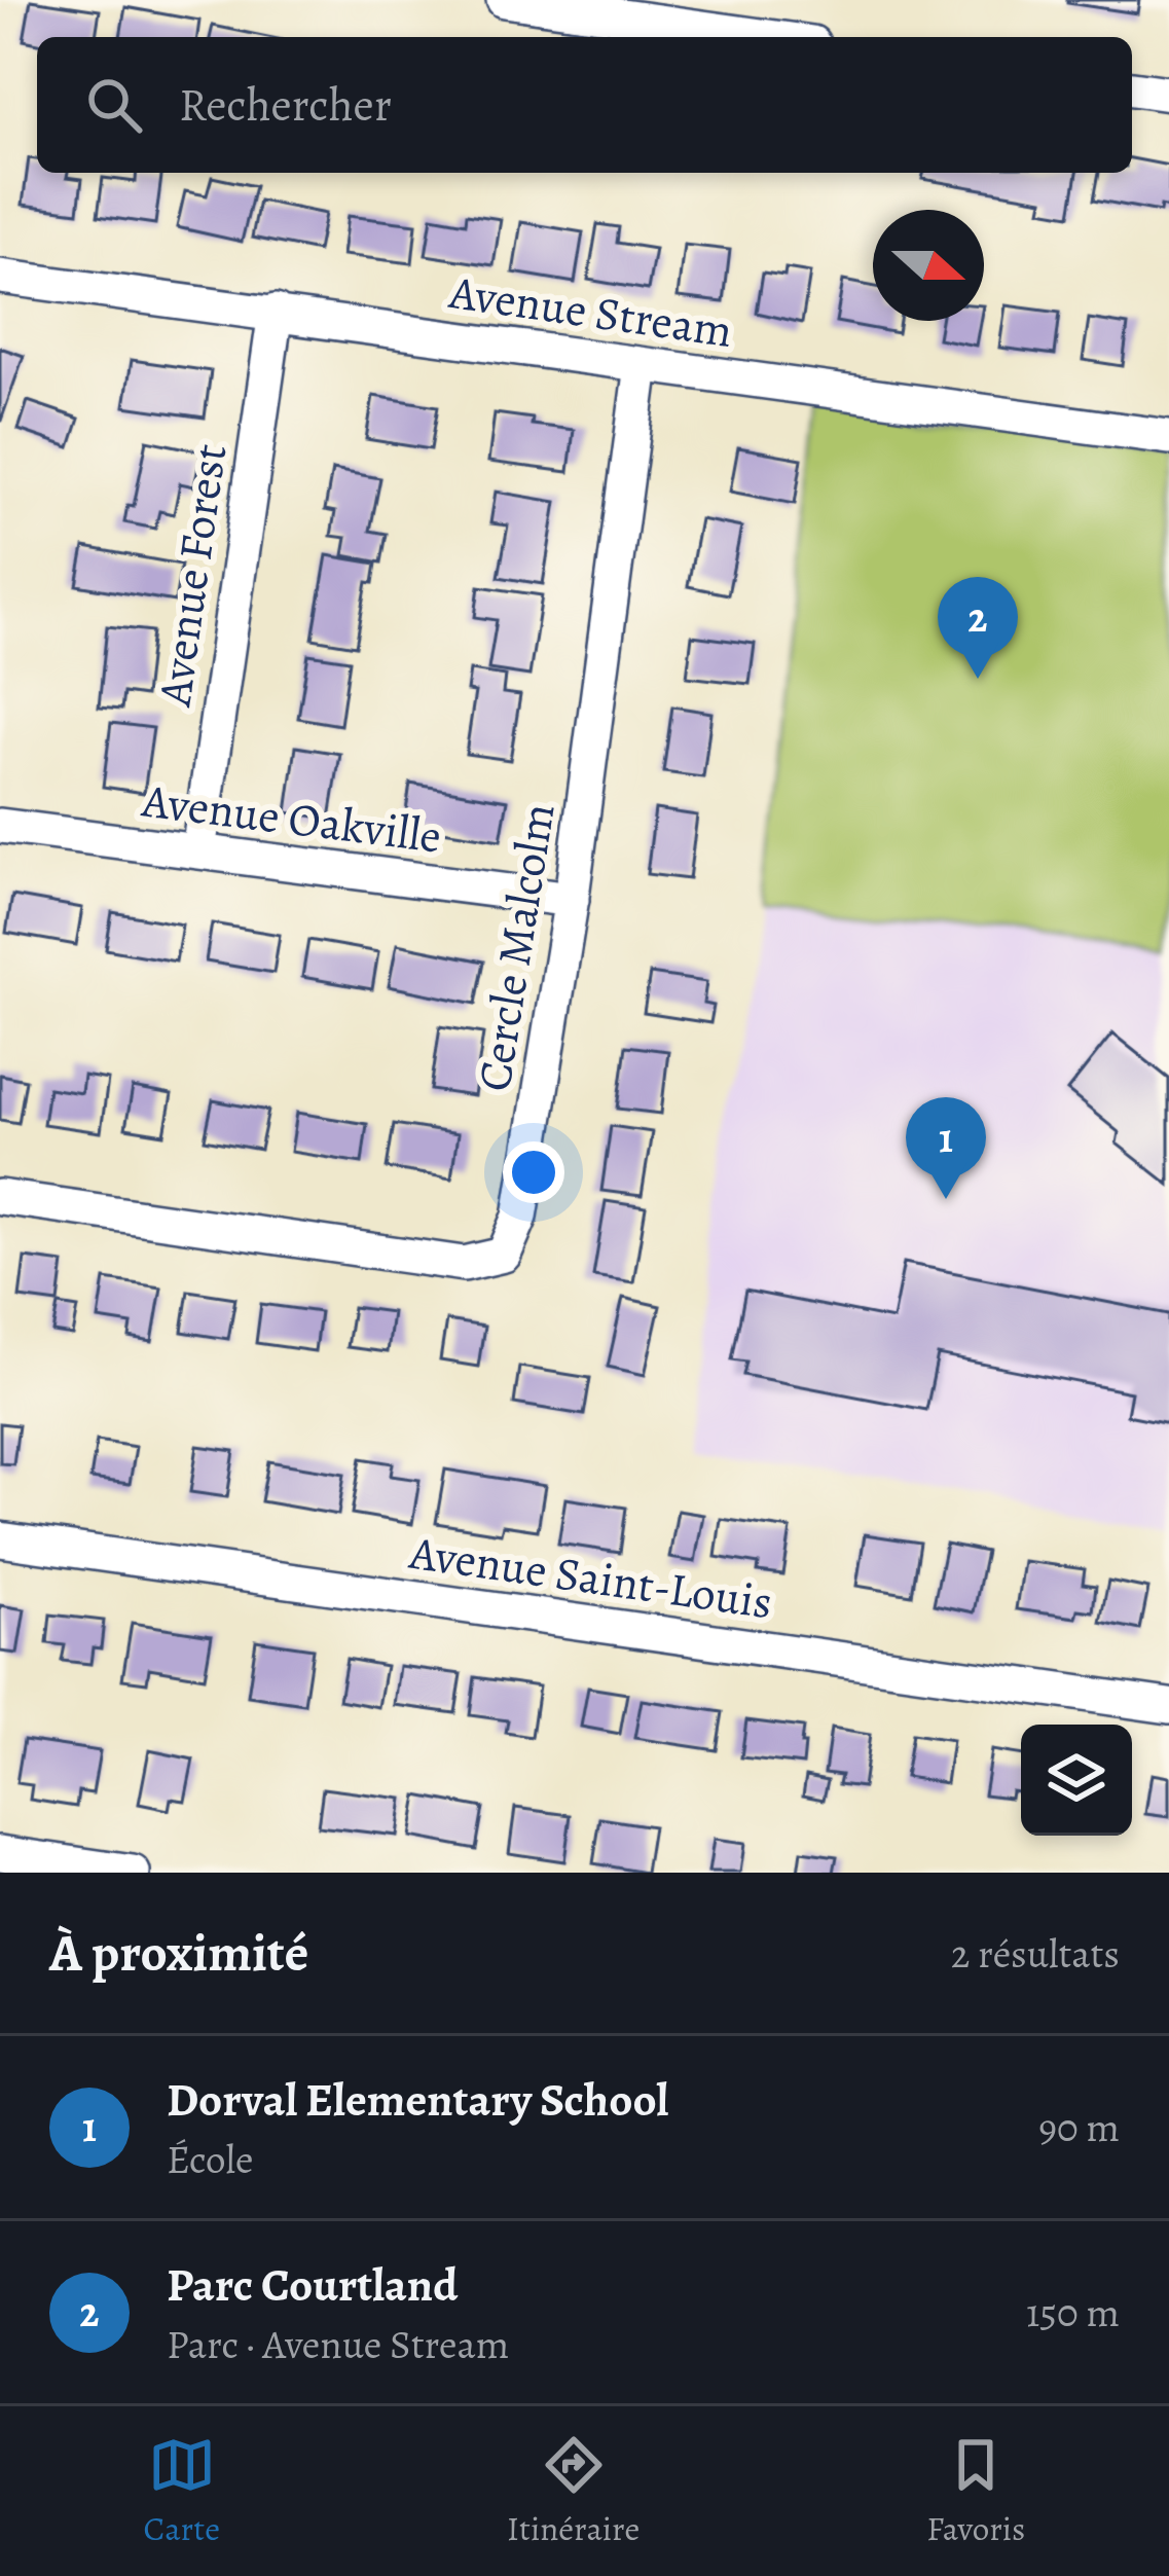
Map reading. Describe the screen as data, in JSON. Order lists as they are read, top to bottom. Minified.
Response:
{"streets":{"street":["Avenue Stream","Avenue Forest","Avenue Oakville","Cercle Malcolm","Avenue Saint-Louis"]},"crossings":[["Avenue Stream","Avenue Forest"],["Avenue Stream","Cercle Malcolm"],["Avenue Forest","Avenue Oakville"],["Avenue Oakville","Cercle Malcolm"]],"north":"right","page":{"search":"Rechercher","pins":["2","1"],"heading":["À proximité","2 résultats"],"list":[{"mark":"1","name":"Dorval Elementary School","note":"École","value":"90 m"},{"mark":"2","name":"Parc Courtland","note":"Parc · Avenue Stream","value":"150 m"}],"nav":["Carte","Itinéraire","Favoris"]}}
